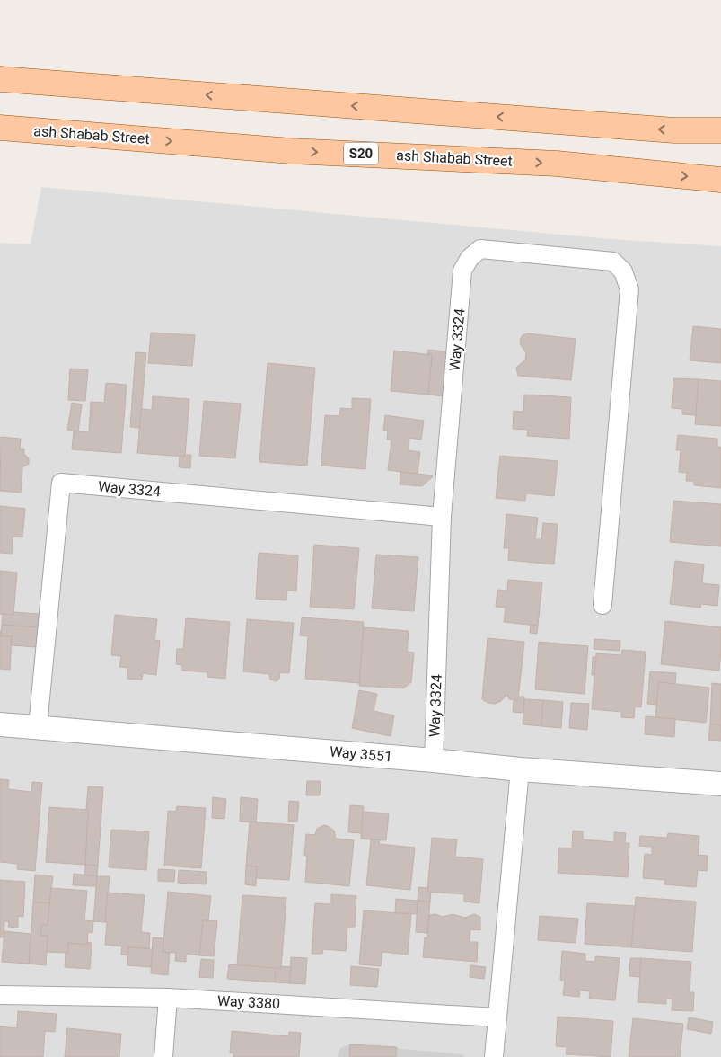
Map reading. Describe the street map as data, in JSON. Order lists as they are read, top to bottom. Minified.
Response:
{"streets":{"main road":["ash Shabab Street","S20"],"street":["Way 3324","Way 3551","Way 3380"]},"crossings":[["Way 3324","Way 3551"]]}
